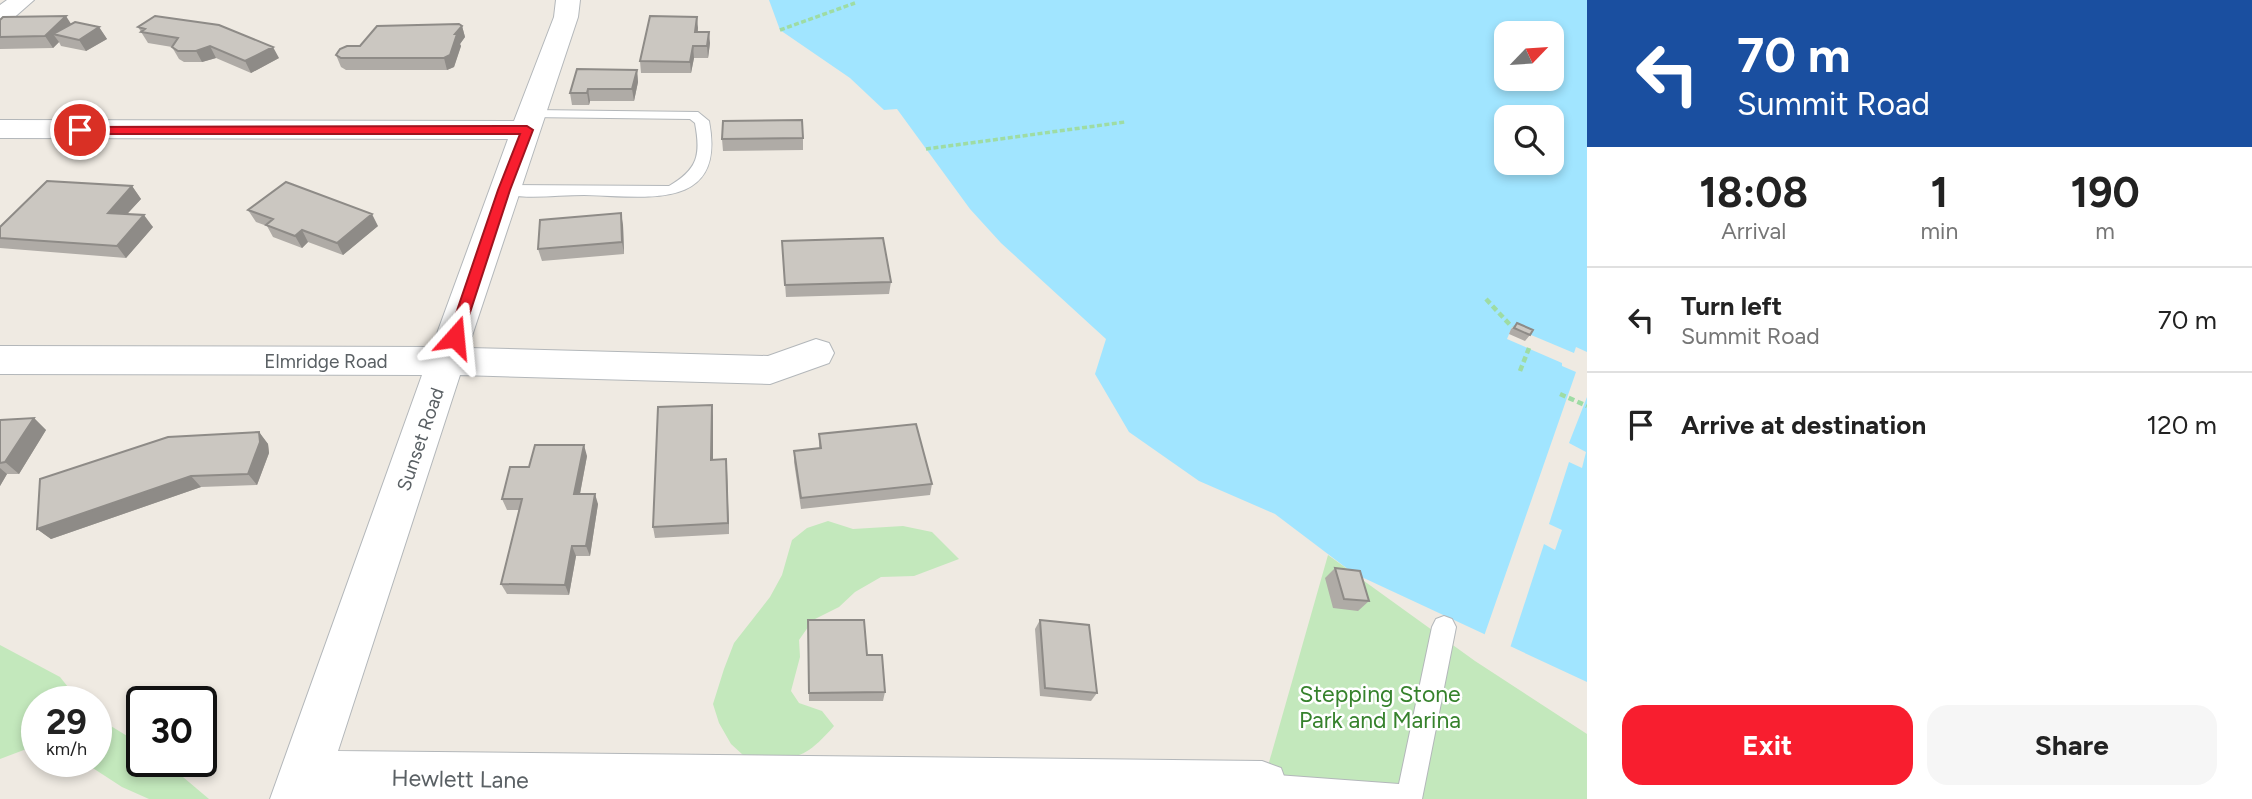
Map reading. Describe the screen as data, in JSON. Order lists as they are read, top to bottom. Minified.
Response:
{"streets":{"street":["Elmridge Road","Sunset Road","Hewlett Lane"]},"crossings":[["Elmridge Road","Sunset Road"],["Sunset Road","Hewlett Lane"]],"parks":["Stepping Stone Park and Marina"],"north":"top right","page":{"turn":["70 m","Summit Road"],"eta":["18:08","Arrival","1","min","190","m"],"list":[{"name":"Turn left","note":"Summit Road","value":"70 m"},{"name":"Arrive at destination","value":"120 m"}],"speed":"29 km/h","limit":"30","buttons":["Exit","Share"]}}
